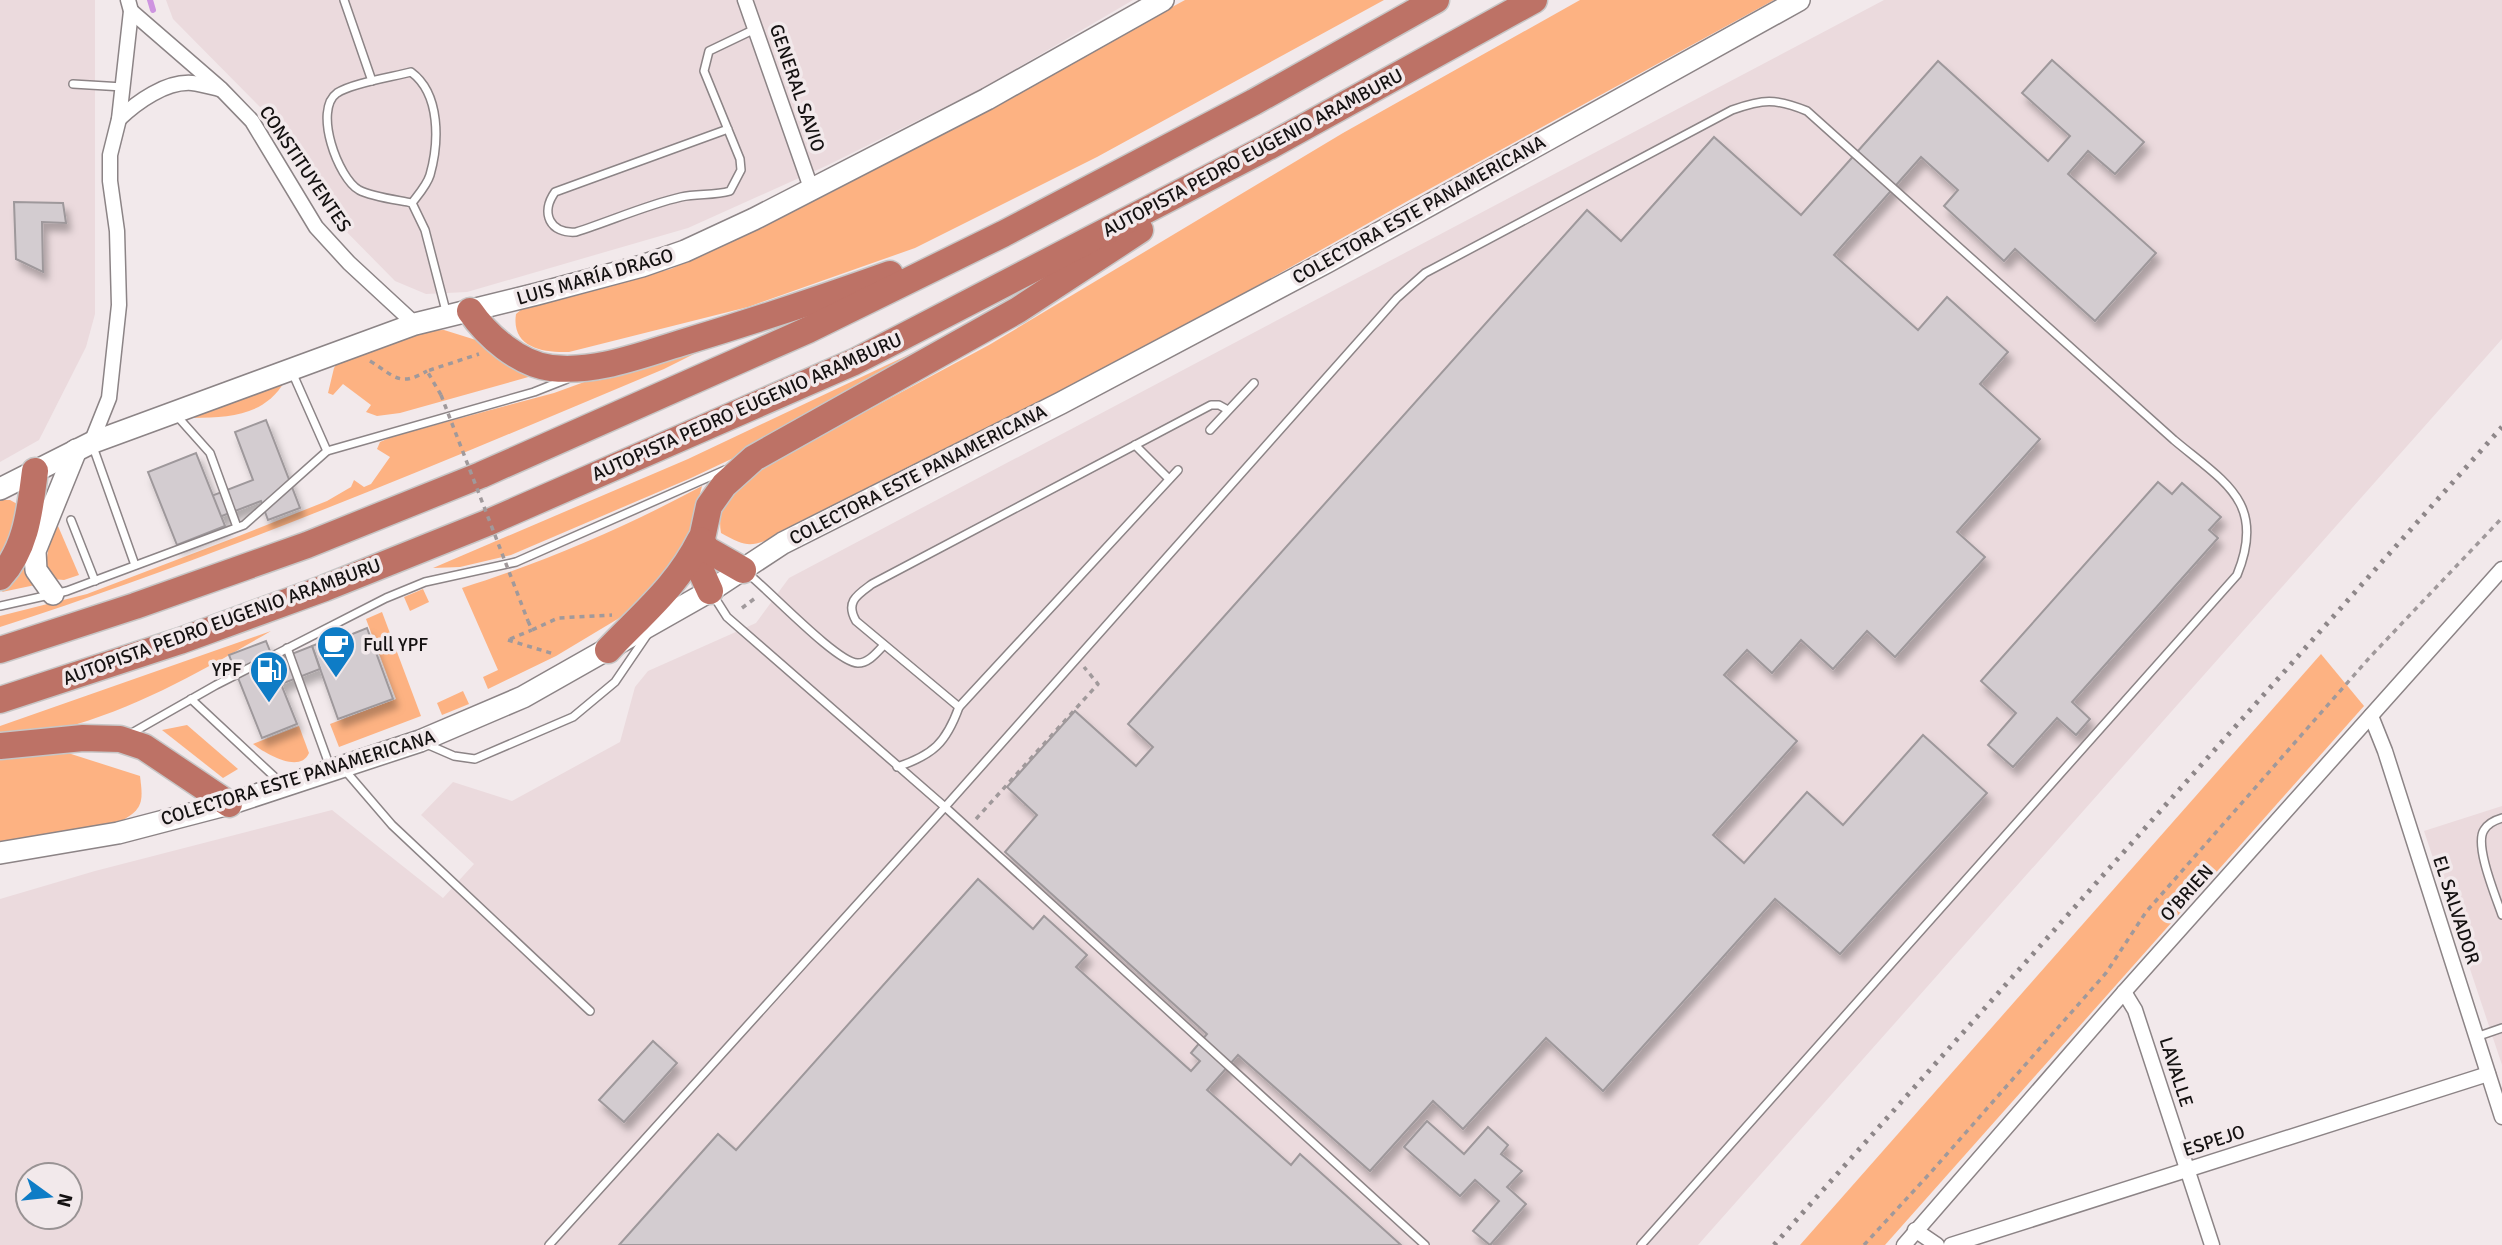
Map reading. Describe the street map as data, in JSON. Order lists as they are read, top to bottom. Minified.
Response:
{"streets":{"highway":["AUTOPISTA PEDRO EUGENIO ARAMBURU"],"street":["GENERAL SAVIO","CONSTITUYENTES","COLECTORA ESTE PANAMERICANA","LUIS MARÍA DRAGO","O'BRIEN","EL SALVADOR","LAVALLE","ESPEJO"]},"crossings":[["GENERAL SAVIO","LUIS MARÍA DRAGO"],["CONSTITUYENTES","LUIS MARÍA DRAGO"],["O'BRIEN","EL SALVADOR"],["O'BRIEN","LAVALLE"],["EL SALVADOR","ESPEJO"],["LAVALLE","ESPEJO"]],"places":{"cafe":["Full YPF"],"fuel station":["YPF"]},"north":"right"}
